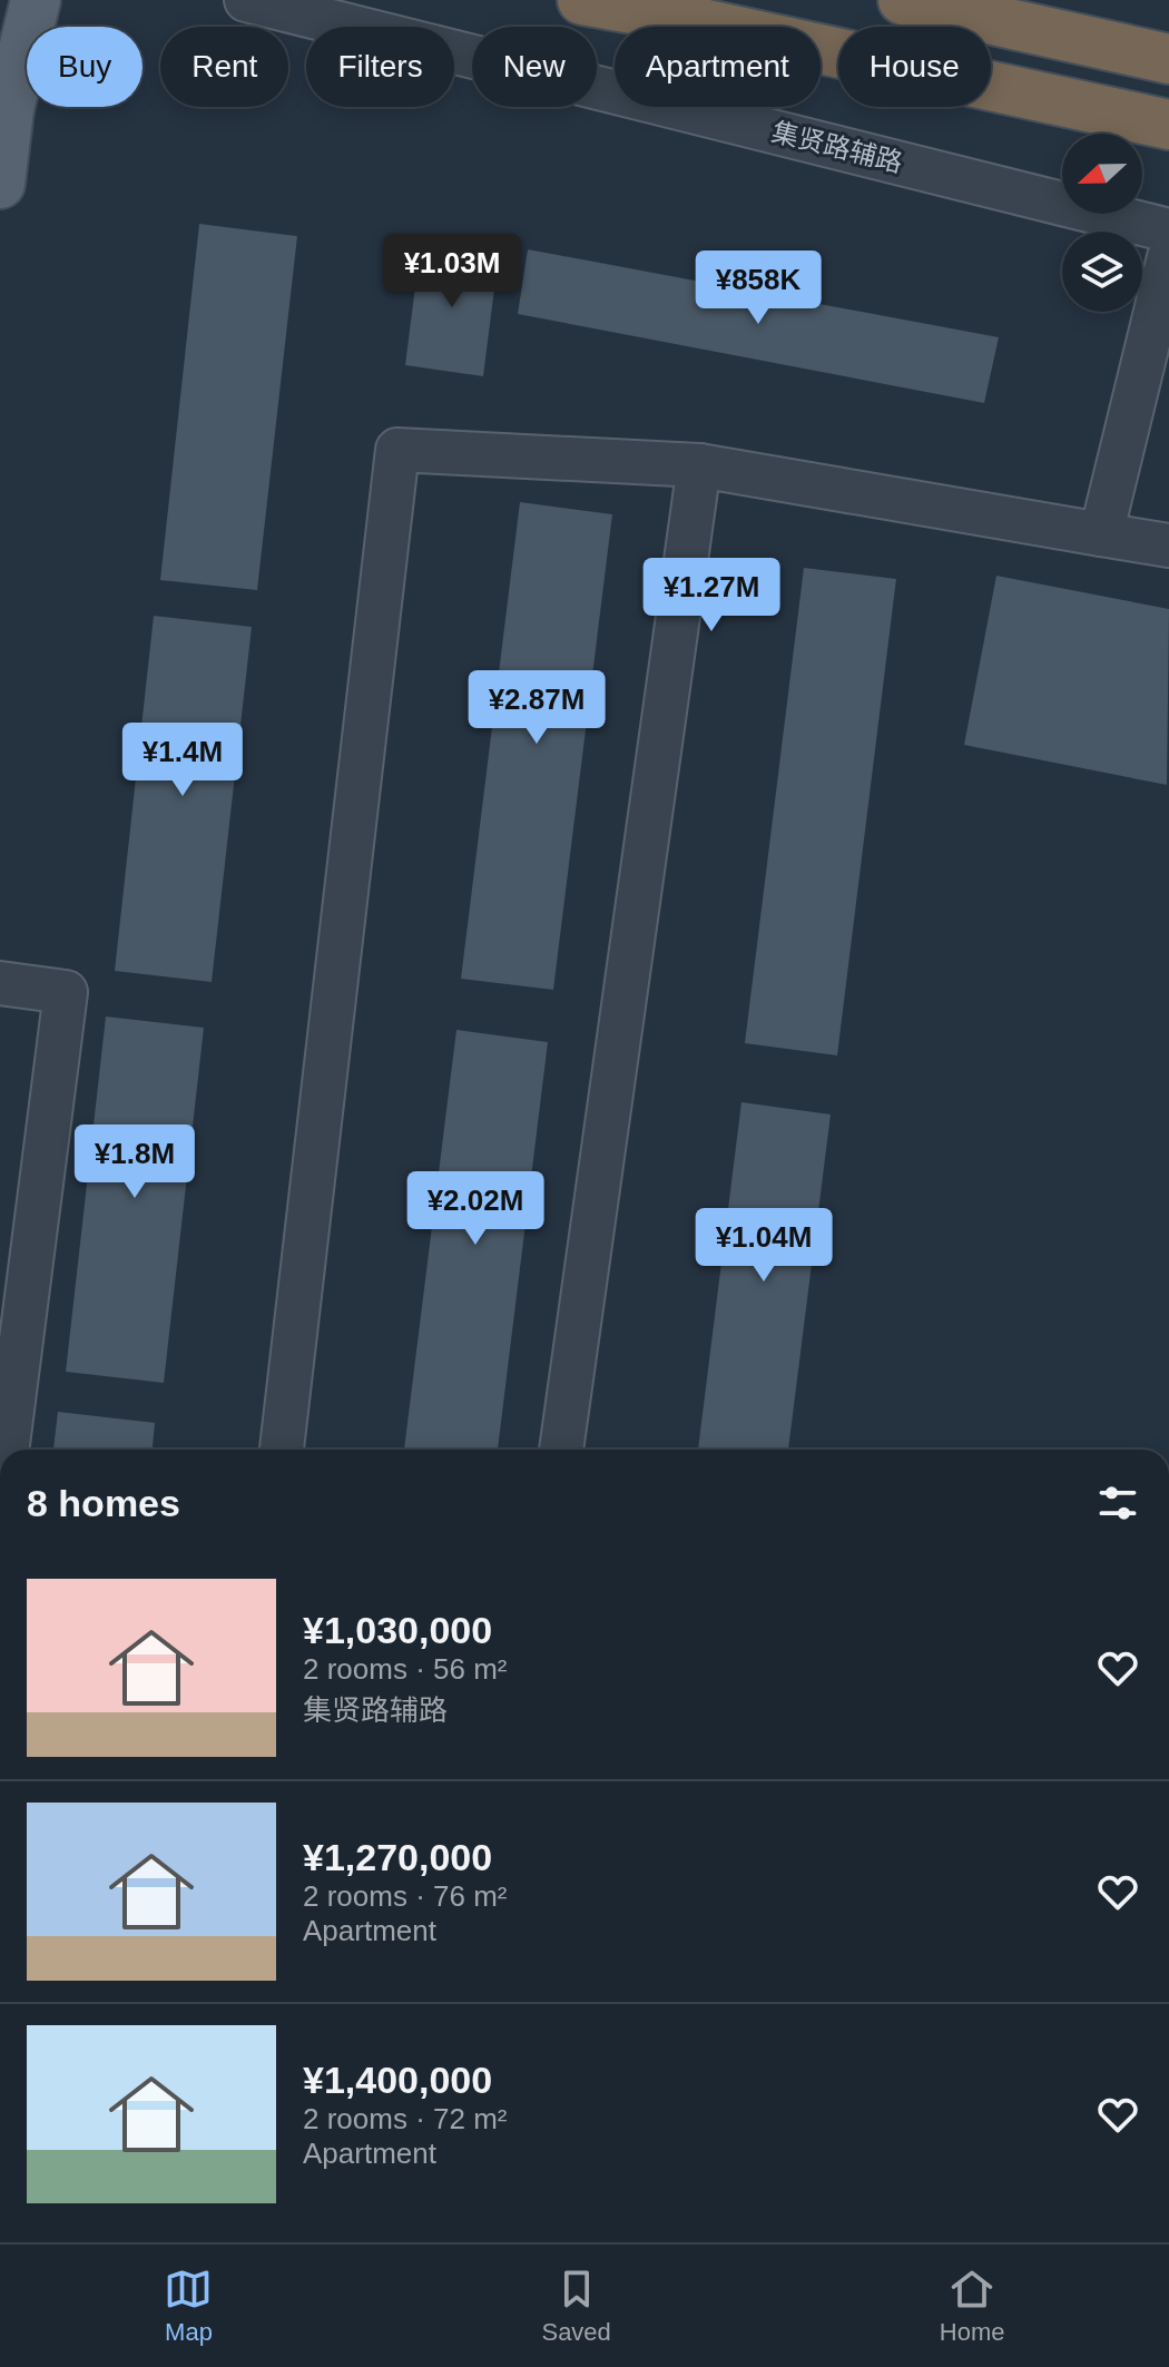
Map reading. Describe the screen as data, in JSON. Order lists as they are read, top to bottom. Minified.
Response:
{"streets":{"street":["集贤路辅路"]},"north":"left","page":{"chip":["Buy","Rent","Filters","New","Apartment","House"],"price":["¥1.03M","¥858K","¥1.27M","¥2.87M","¥1.4M","¥1.8M","¥2.02M","¥1.04M"],"heading":"8 homes","list":[{"name":"¥1,030,000","note":"2 rooms · 56 m² · 集贤路辅路"},{"name":"¥1,270,000","note":"2 rooms · 76 m² · Apartment"},{"name":"¥1,400,000","note":"2 rooms · 72 m² · Apartment"}],"tabs":["Map","Saved","Home"]}}
